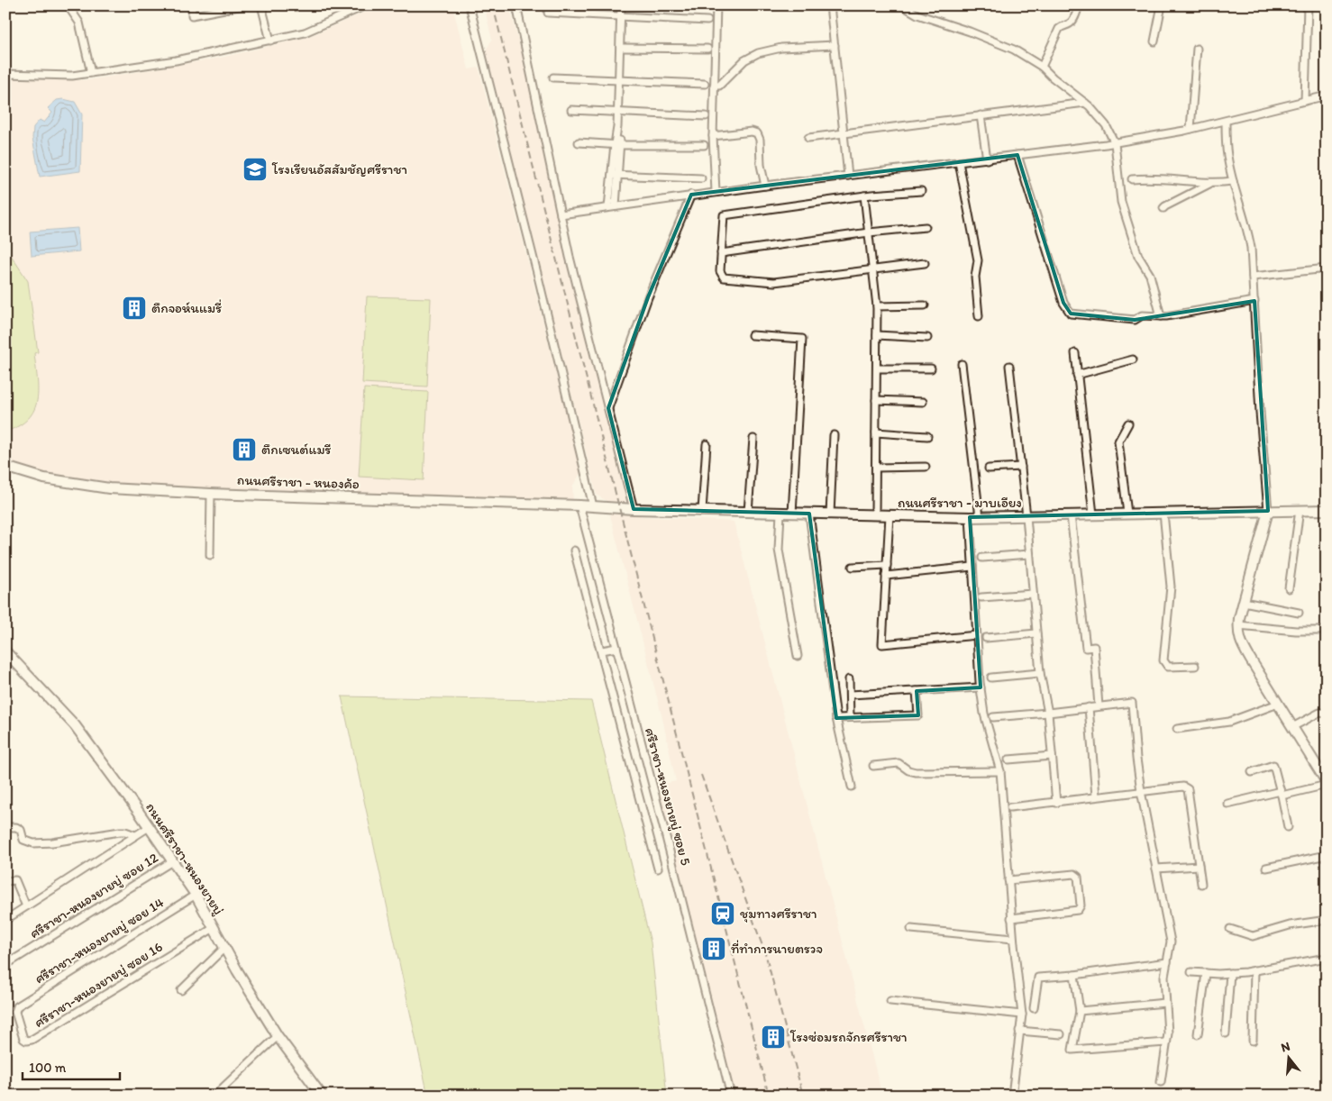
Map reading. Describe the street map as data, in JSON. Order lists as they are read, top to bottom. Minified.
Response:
{"streets":{"main road":["ถนนศรีราชา - หนองค้อ","ถนนศรีราชา - มาบเอียง","ถนนศรีราชา-หนองยายบู่"],"street":["ศรีราชา-หนองยายบู่ ซอย 5","ศรีราชา-หนองยายบู่ ซอย 12","ศรีราชา-หนองยายบู่ ซอย 14","ศรีราชา-หนองยายบู่ ซอย 16"]},"crossings":[["ถนนศรีราชา - หนองค้อ","ถนนศรีราชา - มาบเอียง"],["ถนนศรีราชา - หนองค้อ","ศรีราชา-หนองยายบู่ ซอย 5"],["ถนนศรีราชา-หนองยายบู่","ศรีราชา-หนองยายบู่ ซอย 12"],["ถนนศรีราชา-หนองยายบู่","ศรีราชา-หนองยายบู่ ซอย 14"],["ถนนศรีราชา-หนองยายบู่","ศรีราชา-หนองยายบู่ ซอย 16"],["ศรีราชา-หนองยายบู่ ซอย 14","ศรีราชา-หนองยายบู่ ซอย 16"]],"places":{"school or university":["โรงเรียนอัสสัมชัญศรีราชา"],"building":["ตึกจอห์นแมรี่","ตึกเซนต์แมรี","ที่ทำการนายตรวจ","โรงซ่อมรถจักรศรีราชา"],"station":["ชุมทางศรีราชา"]},"scale_bar":"100 m","north":"top"}
